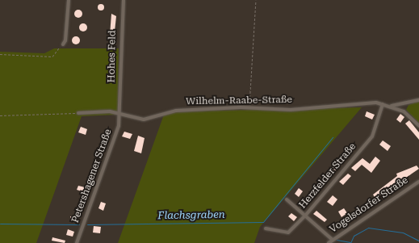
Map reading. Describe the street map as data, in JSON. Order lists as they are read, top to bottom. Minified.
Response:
{"streets":{"street":["Hohes Feld","Wilhelm-Raabe-Straße","Petershagener Straße","Herzfelder Straße","Vogelsdorfer Straße"]},"crossings":[["Hohes Feld","Wilhelm-Raabe-Straße"],["Hohes Feld","Petershagener Straße"],["Wilhelm-Raabe-Straße","Petershagener Straße"],["Wilhelm-Raabe-Straße","Herzfelder Straße"]],"water":["Flachsgraben"]}
